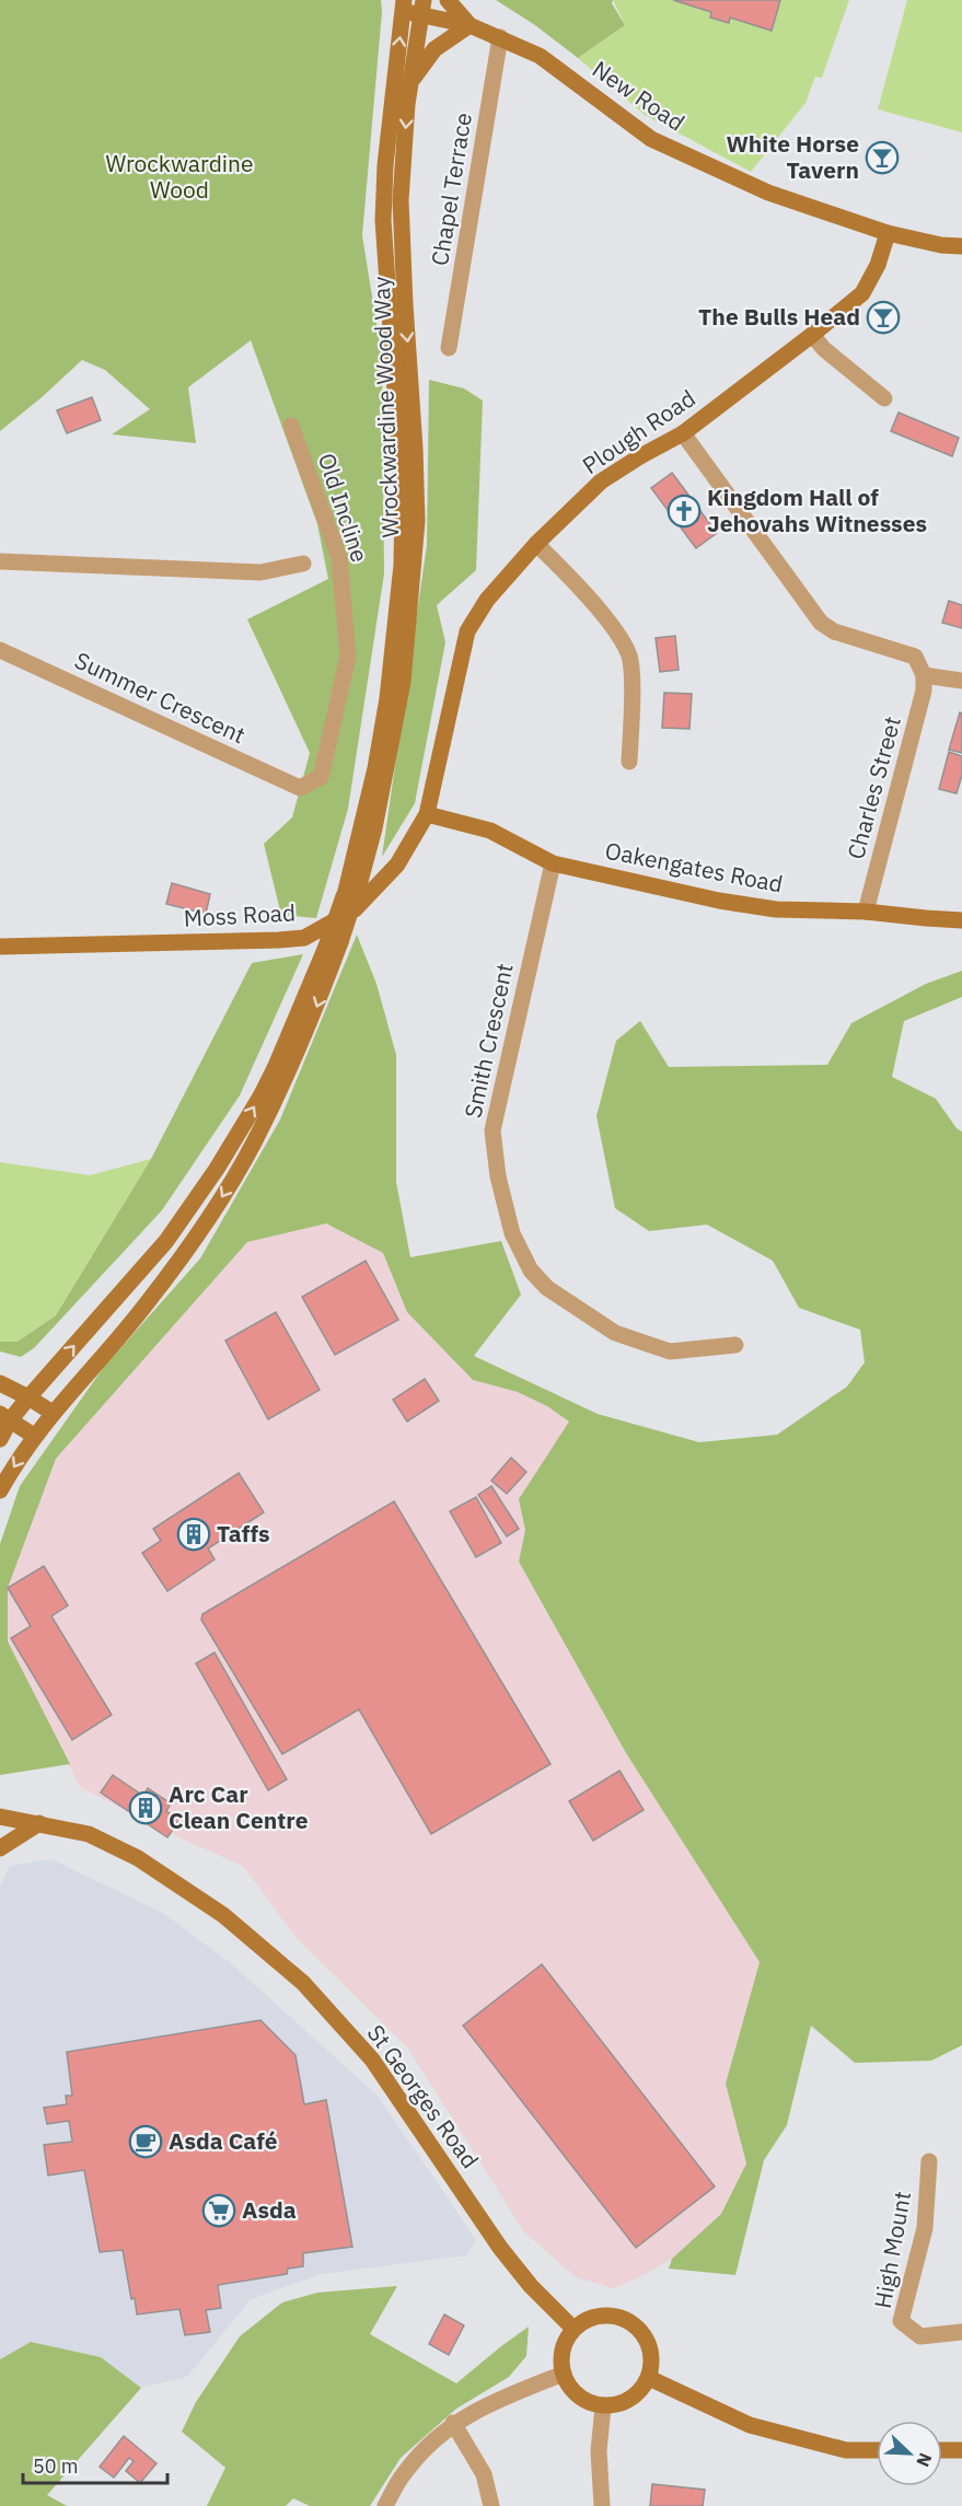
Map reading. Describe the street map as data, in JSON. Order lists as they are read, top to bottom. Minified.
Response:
{"streets":{"street":["New Road","Chapel Terrace","Wrockwardine Wood Way","Plough Road","Old Incline","Summer Crescent","Charles Street","Oakengates Road","Moss Road","Smith Crescent","St Georges Road","High Mount"]},"crossings":[["New Road","Chapel Terrace"],["New Road","Wrockwardine Wood Way"],["New Road","Plough Road"],["Plough Road","Oakengates Road"],["Plough Road","Moss Road"],["Old Incline","Summer Crescent"],["Charles Street","Oakengates Road"],["Oakengates Road","Moss Road"],["Oakengates Road","Smith Crescent"]],"parks":["Wrockwardine Wood"],"places":{"bar":["White Horse Tavern","The Bulls Head"],"church":["Kingdom Hall of Jehovahs Witnesses"],"building":["Taffs","Arc Car Clean Centre"],"cafe":["Asda Café"],"supermarket":["Asda"]},"scale_bar":"50 m","north":"bottom right"}
